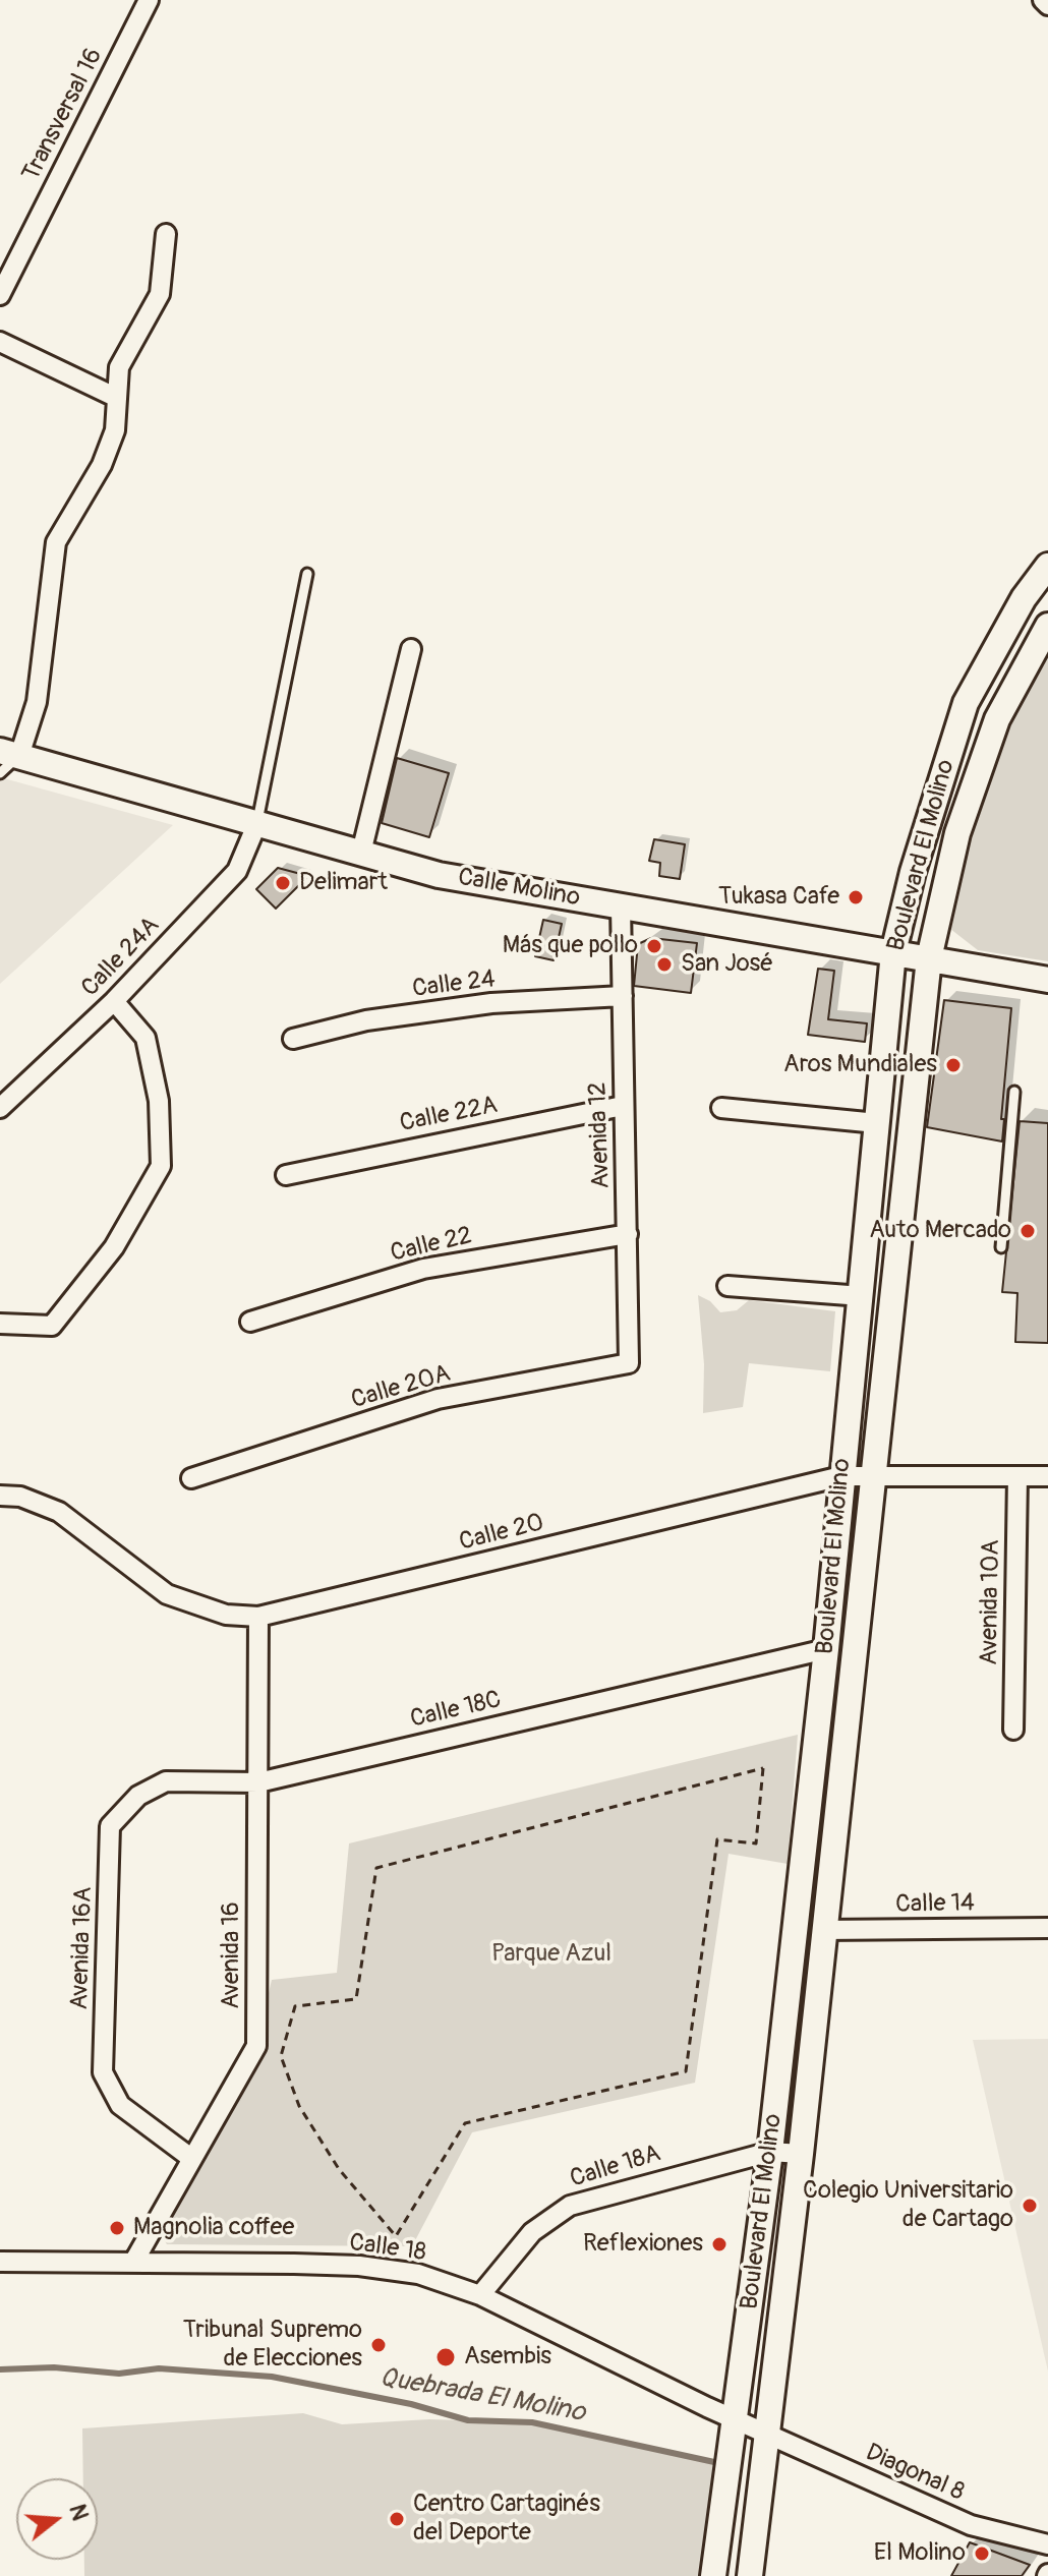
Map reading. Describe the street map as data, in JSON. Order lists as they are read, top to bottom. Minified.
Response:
{"streets":{"street":["Transversal 16","Boulevard El Molino","Calle Molino","Calle 24A","Calle 24","Calle 22A","Avenida 12","Calle 22","Calle 20A","Calle 20","Avenida 10A","Calle 18C","Calle 14","Avenida 16A","Avenida 16","Calle 18A","Calle 18","Diagonal 8"]},"crossings":[["Boulevard El Molino","Calle Molino"],["Boulevard El Molino","Calle 20"],["Boulevard El Molino","Calle 18C"],["Boulevard El Molino","Calle 14"],["Boulevard El Molino","Calle 18A"],["Boulevard El Molino","Calle 18"],["Boulevard El Molino","Diagonal 8"],["Calle Molino","Calle 24A"],["Calle Molino","Avenida 12"],["Calle 24","Avenida 12"],["Calle 22A","Avenida 12"],["Avenida 12","Calle 22"],["Avenida 12","Calle 20A"],["Calle 20","Avenida 10A"],["Calle 20","Avenida 16"],["Calle 18C","Avenida 16A"],["Calle 18C","Avenida 16"],["Avenida 16A","Avenida 16"],["Avenida 16","Calle 18"],["Calle 18A","Calle 18"],["Calle 18","Diagonal 8"]],"water":["Quebrada El Molino"],"parks":["Parque Azul"],"places":["Delimart","Tukasa Cafe","Más que pollo","San José","Aros Mundiales","Auto Mercado","Colegio Universitario de Cartago","Magnolia coffee","Reflexiones","Tribunal Supremo de Elecciones","Asembis","Centro Cartaginés del Deporte","El Molino"],"north":"right"}
